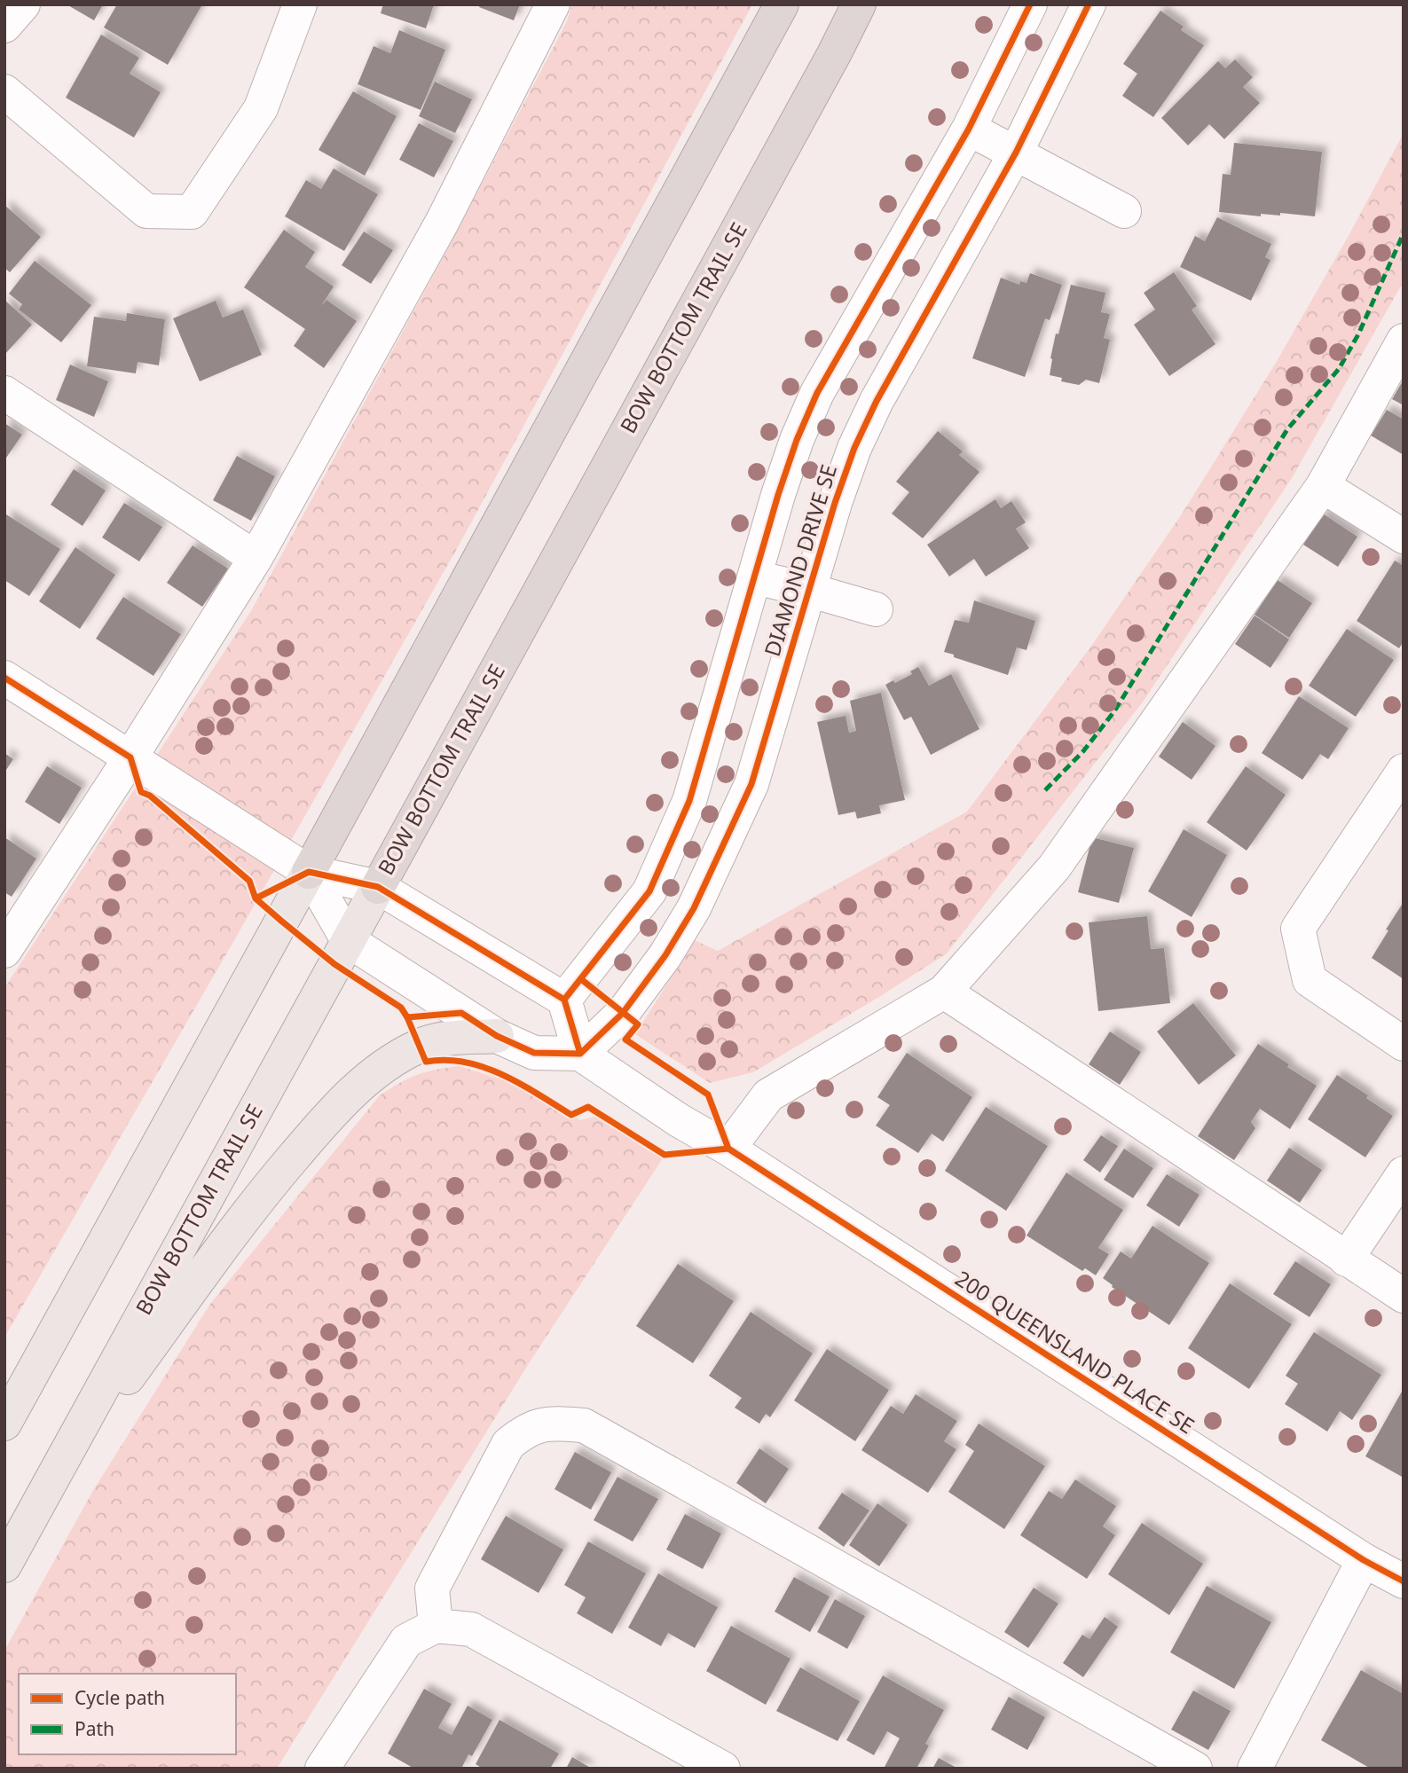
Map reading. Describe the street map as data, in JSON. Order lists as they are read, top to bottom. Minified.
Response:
{"streets":{"highway":["BOW BOTTOM TRAIL SE"],"street":["DIAMOND DRIVE SE","200 QUEENSLAND PLACE SE"]},"crossings":[["DIAMOND DRIVE SE","200 QUEENSLAND PLACE SE"]],"legend":["Cycle path","Path"]}
